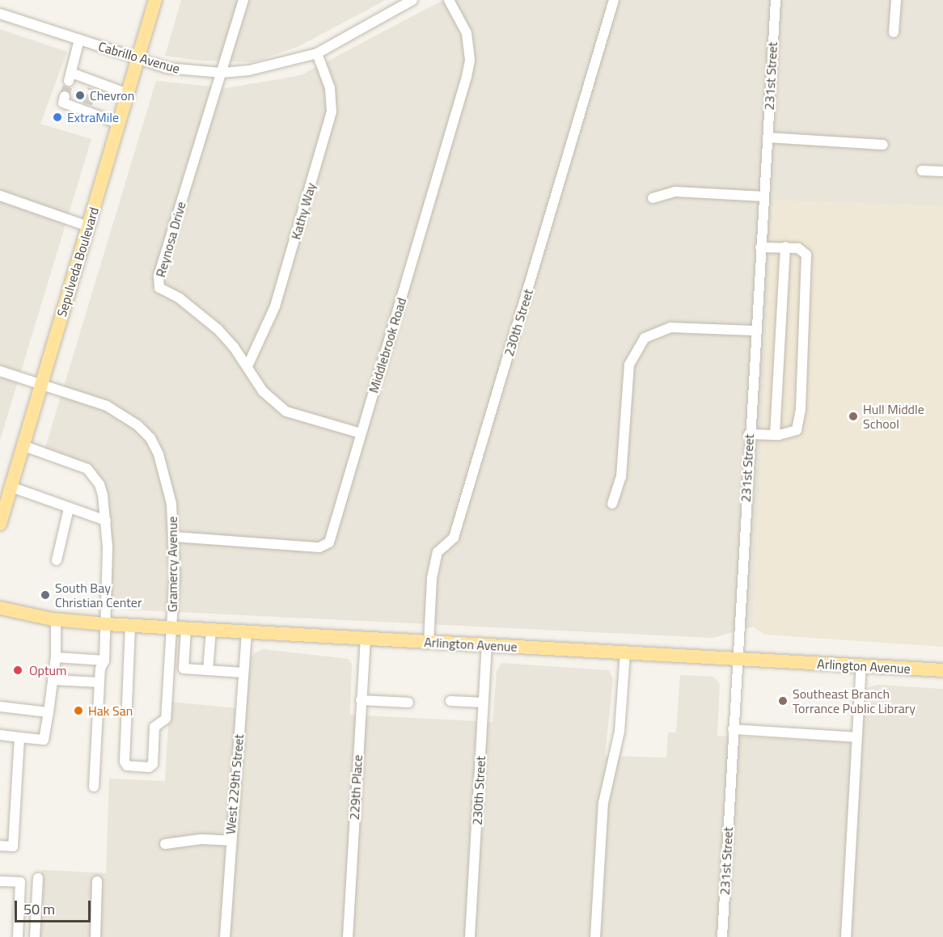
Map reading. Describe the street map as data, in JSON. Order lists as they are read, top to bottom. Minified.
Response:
{"streets":{"main road":["Sepulveda Boulevard","Arlington Avenue"],"street":["Cabrillo Avenue","231st Street","Kathy Way","Reynosa Drive","230th Street","Middlebrook Road","Gramercy Avenue","West 229th Street","229th Place"]},"crossings":[["Cabrillo Avenue","Kathy Way"],["Cabrillo Avenue","Reynosa Drive"],["Cabrillo Avenue","Sepulveda Boulevard"],["231st Street","Arlington Avenue"],["Kathy Way","Reynosa Drive"],["Reynosa Drive","Middlebrook Road"],["Sepulveda Boulevard","Gramercy Avenue"],["230th Street","Arlington Avenue"],["Middlebrook Road","Gramercy Avenue"],["Gramercy Avenue","Arlington Avenue"],["Arlington Avenue","West 229th Street"],["Arlington Avenue","229th Place"]],"places":["Chevron","ExtraMile","Hull Middle School","South Bay Christian Center","Optum","Southeast Branch Torrance Public Library","Hak San"],"scale_bar":"50 m"}
